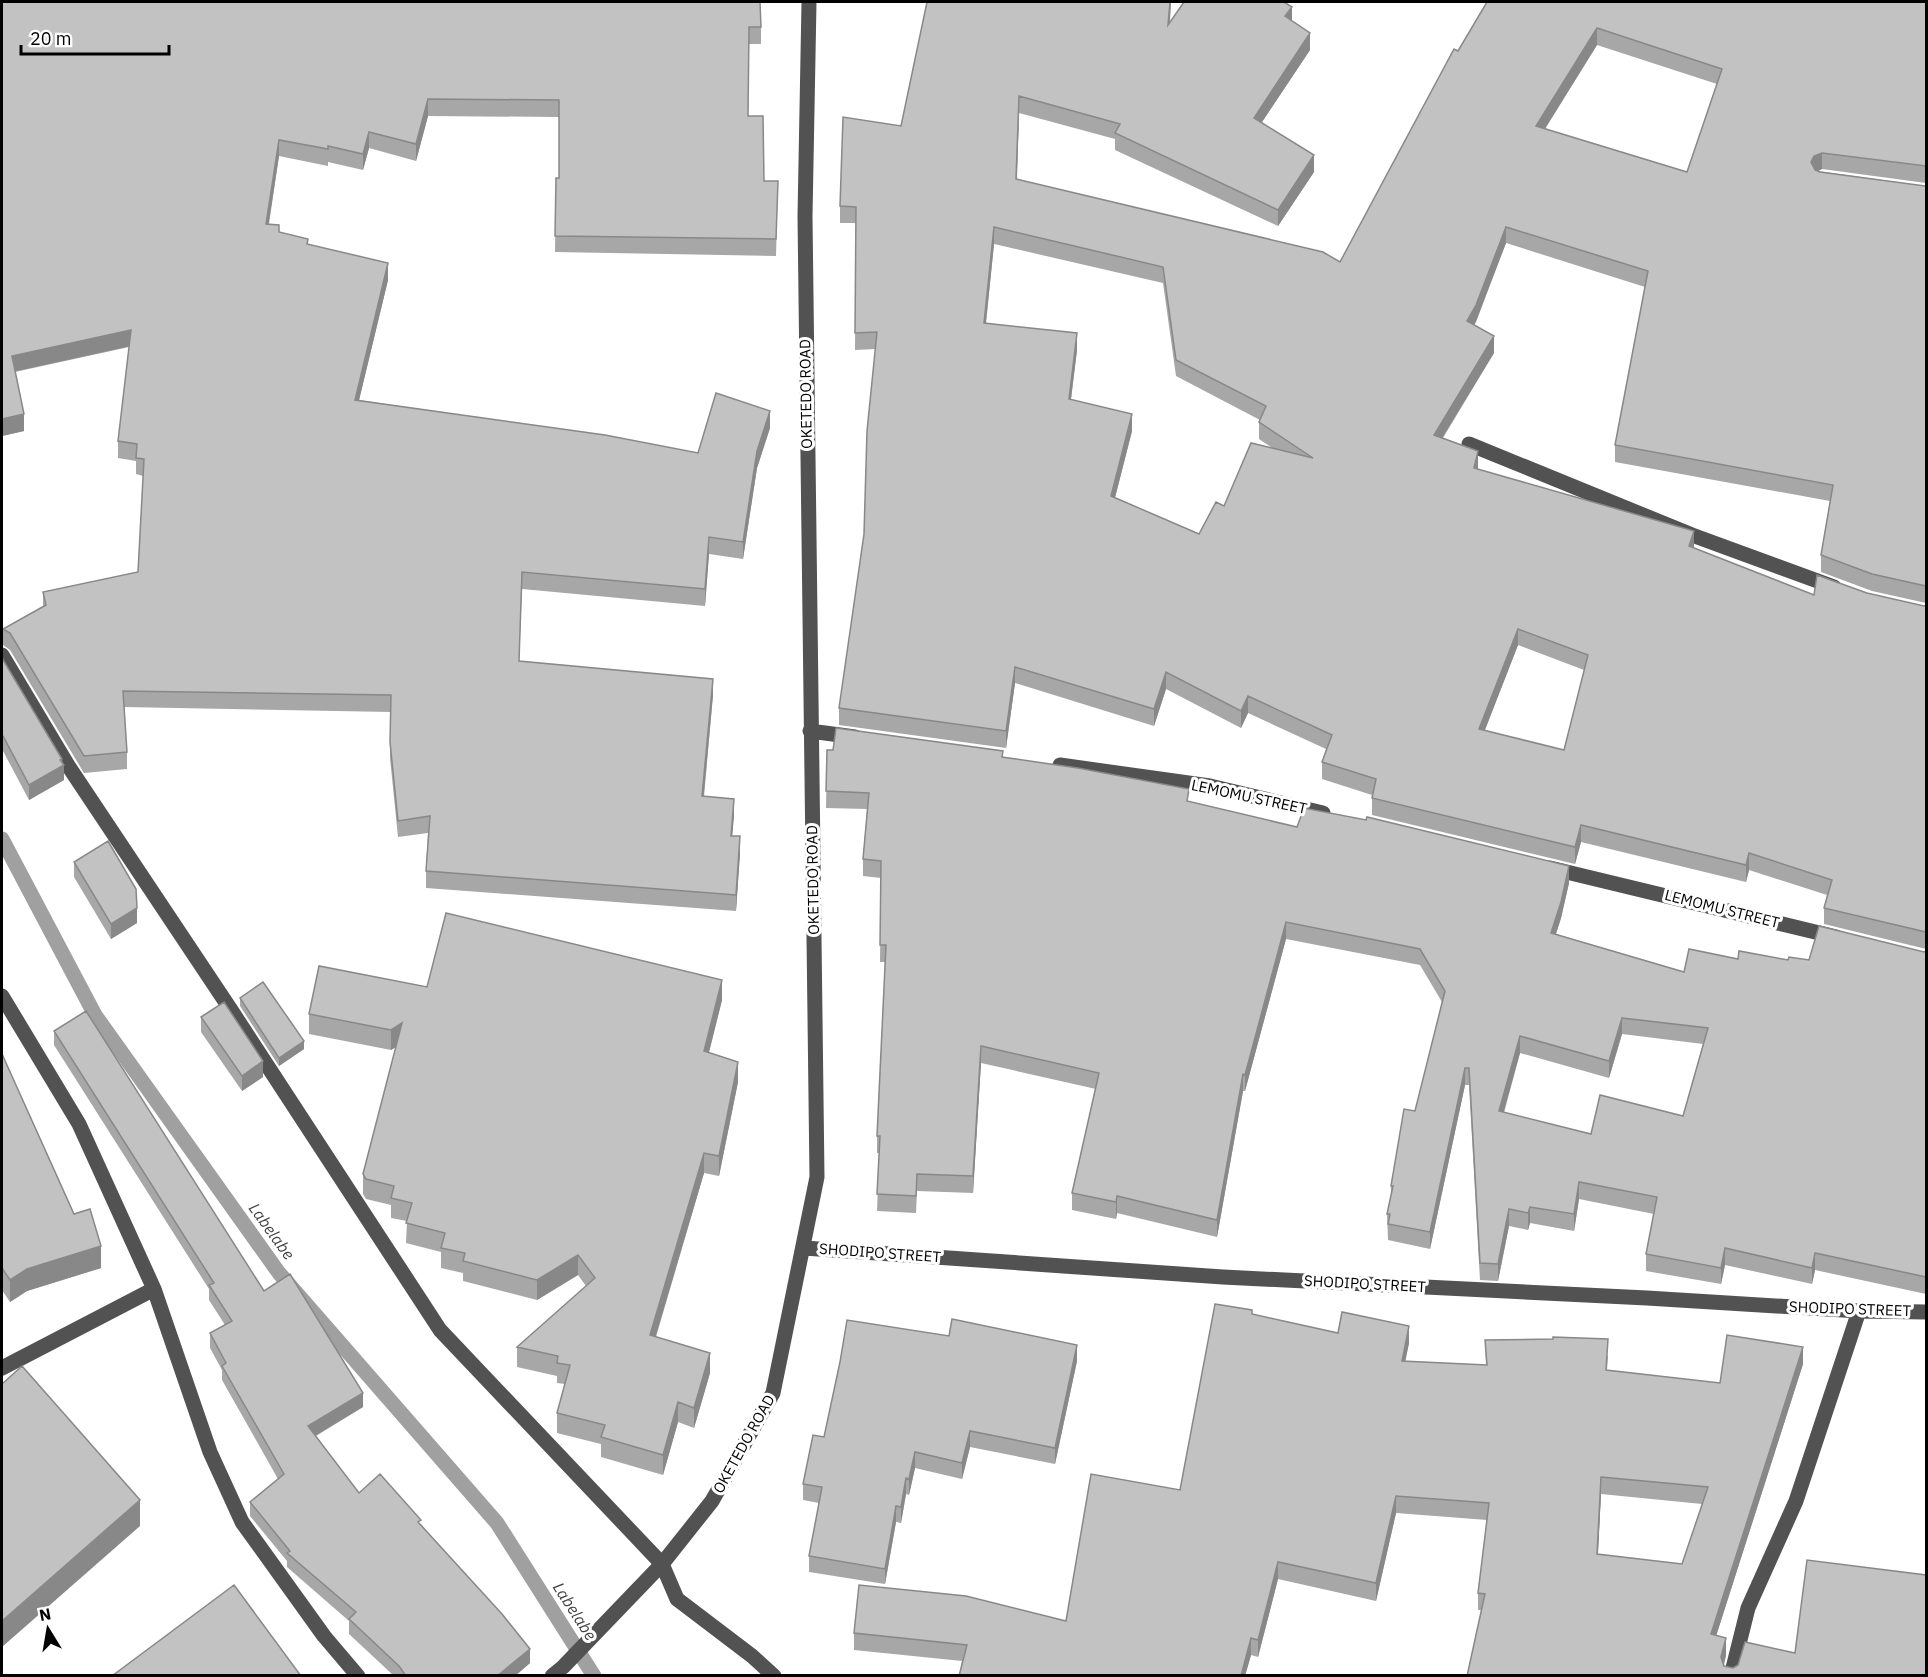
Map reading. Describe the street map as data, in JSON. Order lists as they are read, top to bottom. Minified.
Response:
{"streets":{"street":["OKETEDO ROAD","LEMOMU STREET","SHODIPO STREET"]},"crossings":[["OKETEDO ROAD","SHODIPO STREET"]],"water":["Labelabe"],"scale_bar":"20 m","north":"top"}
